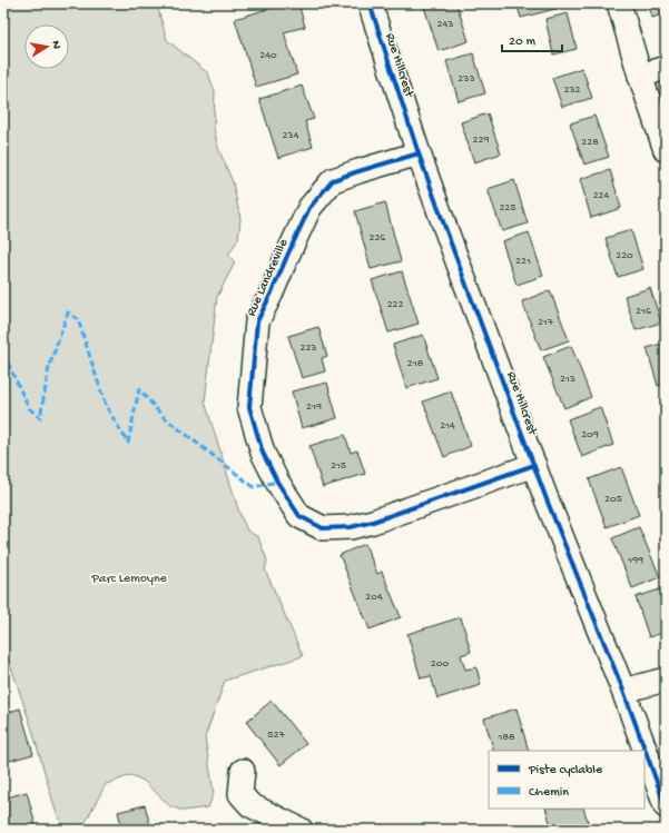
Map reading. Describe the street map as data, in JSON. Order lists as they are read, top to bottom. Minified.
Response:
{"streets":{"street":["Rue Hillcrest","Rue Landreville"]},"crossings":[["Rue Hillcrest","Rue Landreville"]],"parks":["Parc Lemoyne"],"house_numbers":["243","240","233","232","234","229","228","224","225","226","220","221","222","216","217","223","218","213","219","214","209","215","205","199","204","200","527","188"],"legend":["Piste cyclable","Chemin"],"scale_bar":"20 m","north":"right"}
